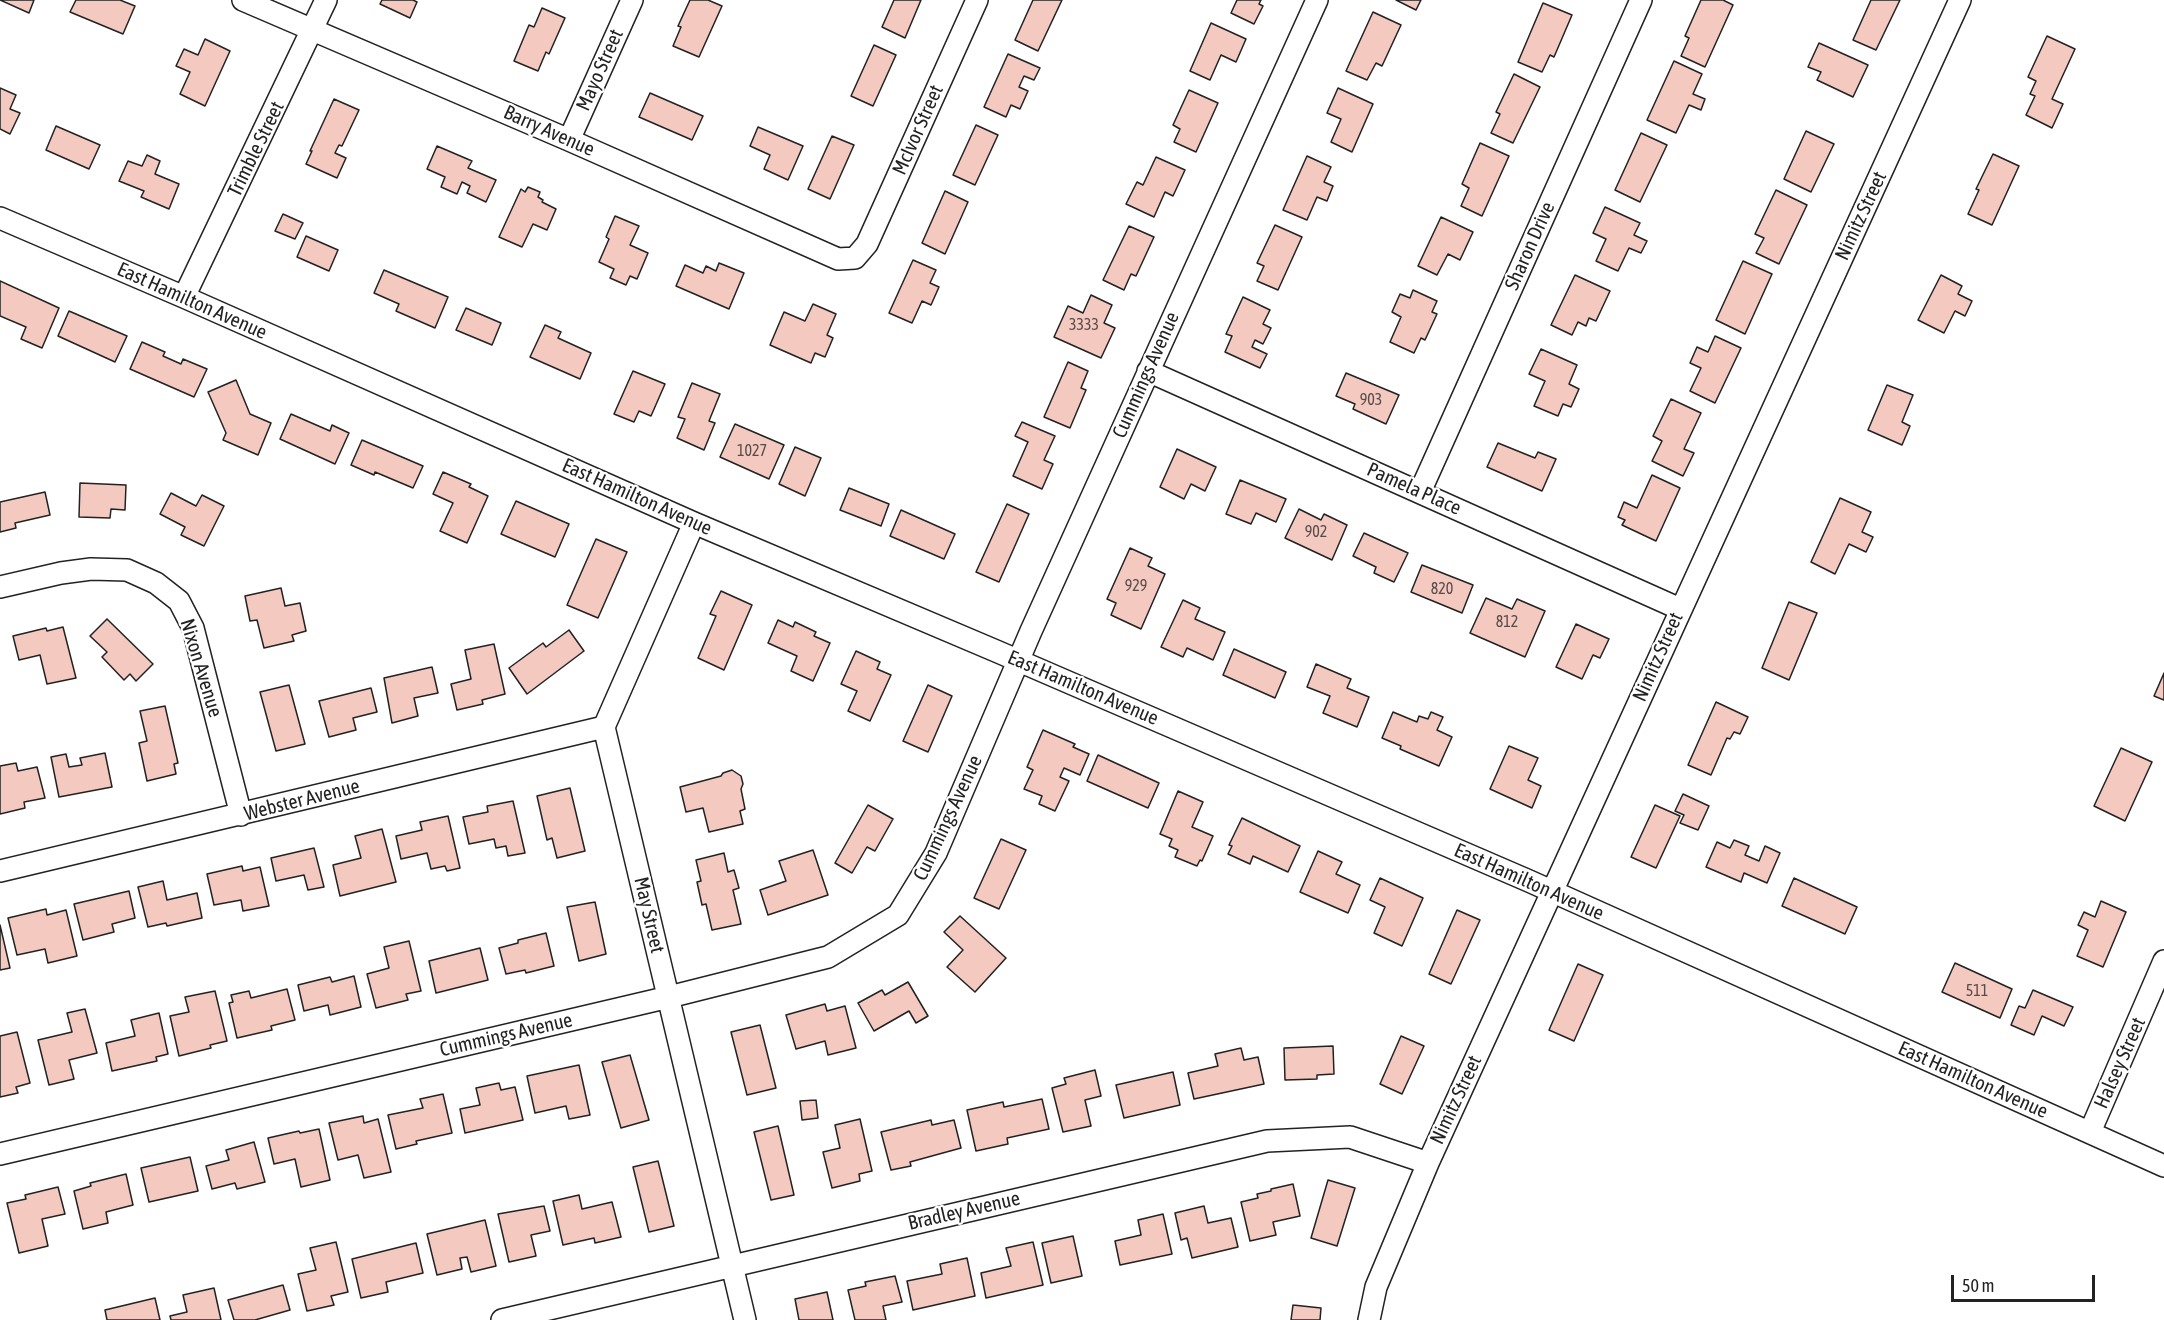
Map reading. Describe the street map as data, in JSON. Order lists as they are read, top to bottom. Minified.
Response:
{"streets":{"street":["Mayo Street","McIvor Street","Barry Avenue","Trimble Street","Nimitz Street","Sharon Drive","East Hamilton Avenue","Cummings Avenue","Pamela Place","Nixon Avenue","Webster Avenue","May Street","Halsey Street","Bradley Avenue"]},"crossings":[["Mayo Street","Barry Avenue"],["McIvor Street","Barry Avenue"],["Barry Avenue","Trimble Street"],["Trimble Street","East Hamilton Avenue"],["Nimitz Street","East Hamilton Avenue"],["Nimitz Street","Pamela Place"],["Nimitz Street","Bradley Avenue"],["Sharon Drive","Pamela Place"],["East Hamilton Avenue","Cummings Avenue"],["East Hamilton Avenue","Halsey Street"],["Cummings Avenue","Pamela Place"],["Cummings Avenue","May Street"],["Nixon Avenue","Webster Avenue"],["Webster Avenue","May Street"],["May Street","Bradley Avenue"]],"house_numbers":["3333","903","1027","902","929","820","812","511"],"scale_bar":"50 m"}
